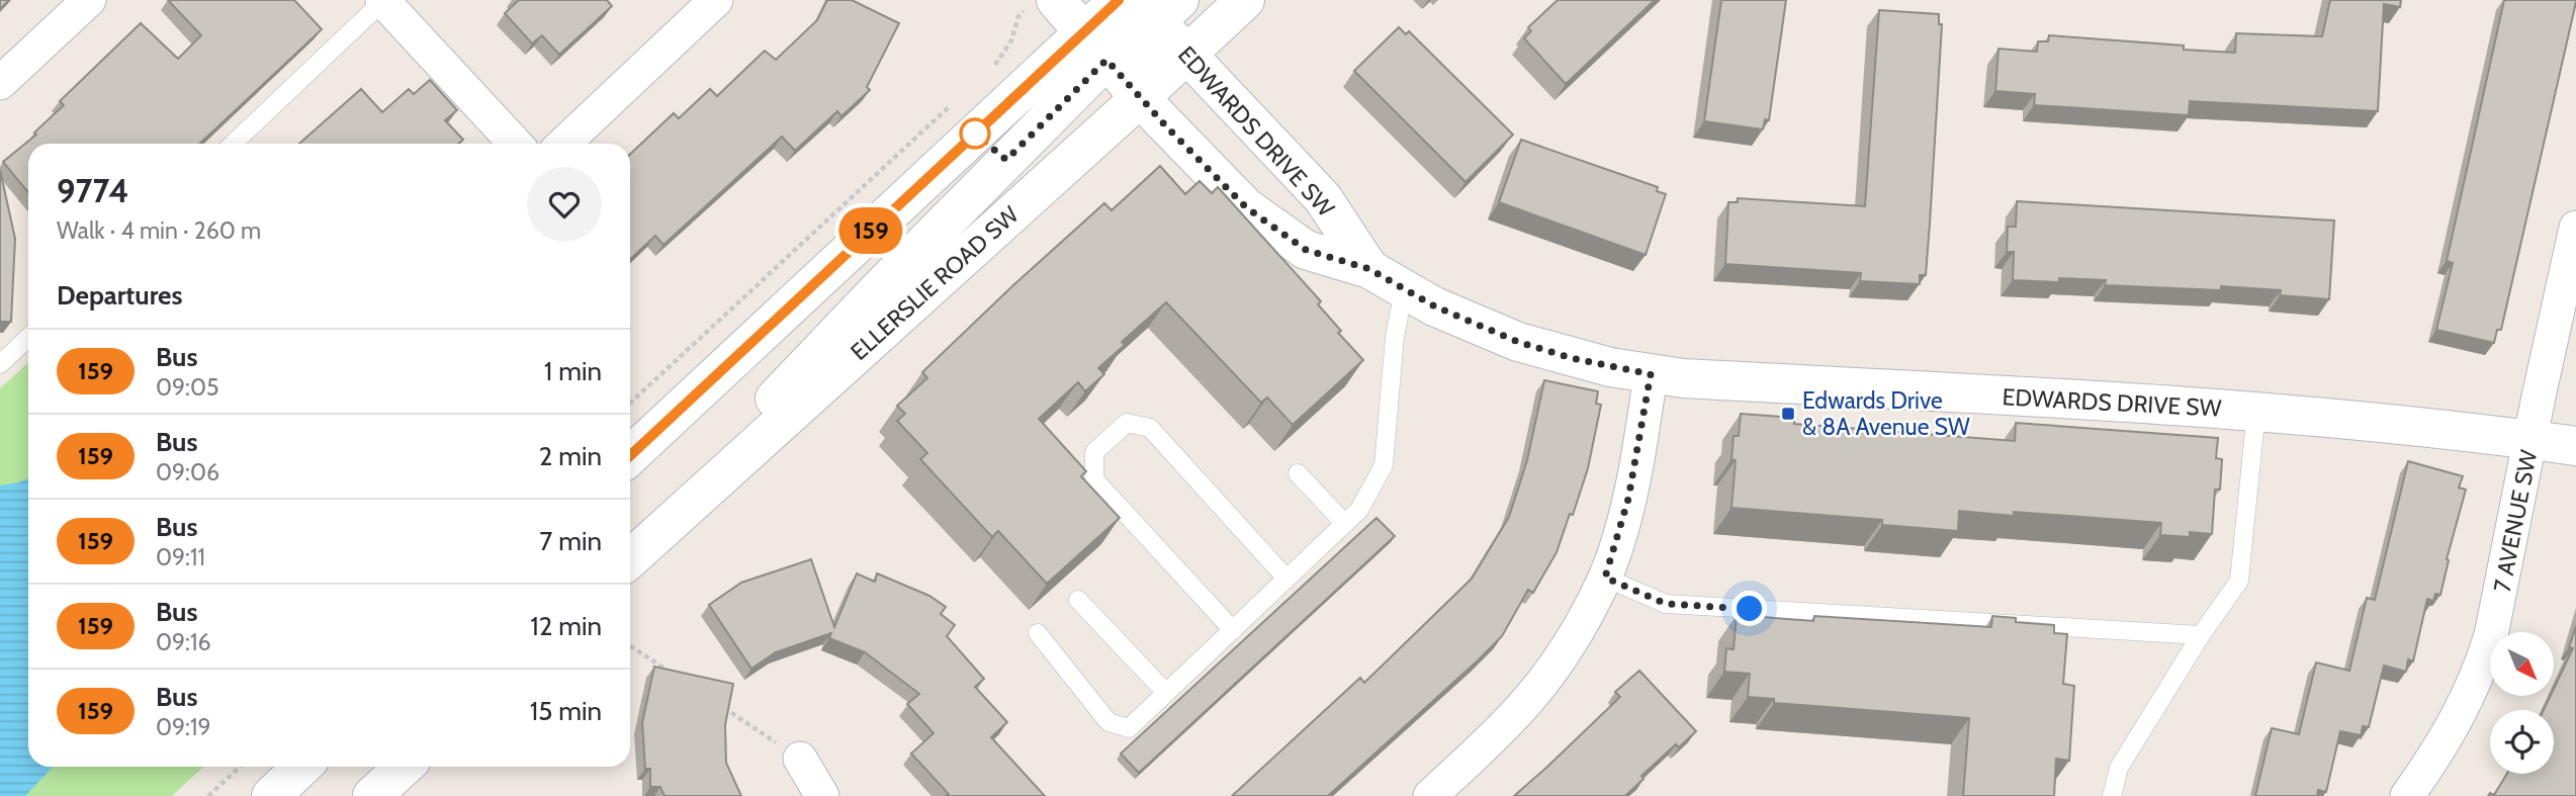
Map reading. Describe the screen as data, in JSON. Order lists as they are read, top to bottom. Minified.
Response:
{"streets":{"main road":["EDWARDS DRIVE SW","ELLERSLIE ROAD SW"],"street":["7 AVENUE SW"]},"crossings":[["EDWARDS DRIVE SW","ELLERSLIE ROAD SW"],["EDWARDS DRIVE SW","7 AVENUE SW"]],"places":{"transit":["Edwards Drive & 8A Avenue SW"]},"lines":["bus line 159"],"north":"bottom right","page":{"on_map":"159","heading":[["9774","Walk · 4 min · 260 m"],"Departures"],"list":[{"mark":"159","name":"Bus","note":"09:05","value":"1 min"},{"mark":"159","name":"Bus","note":"09:06","value":"2 min"},{"mark":"159","name":"Bus","note":"09:11","value":"7 min"},{"mark":"159","name":"Bus","note":"09:16","value":"12 min"},{"mark":"159","name":"Bus","note":"09:19","value":"15 min"}]}}
